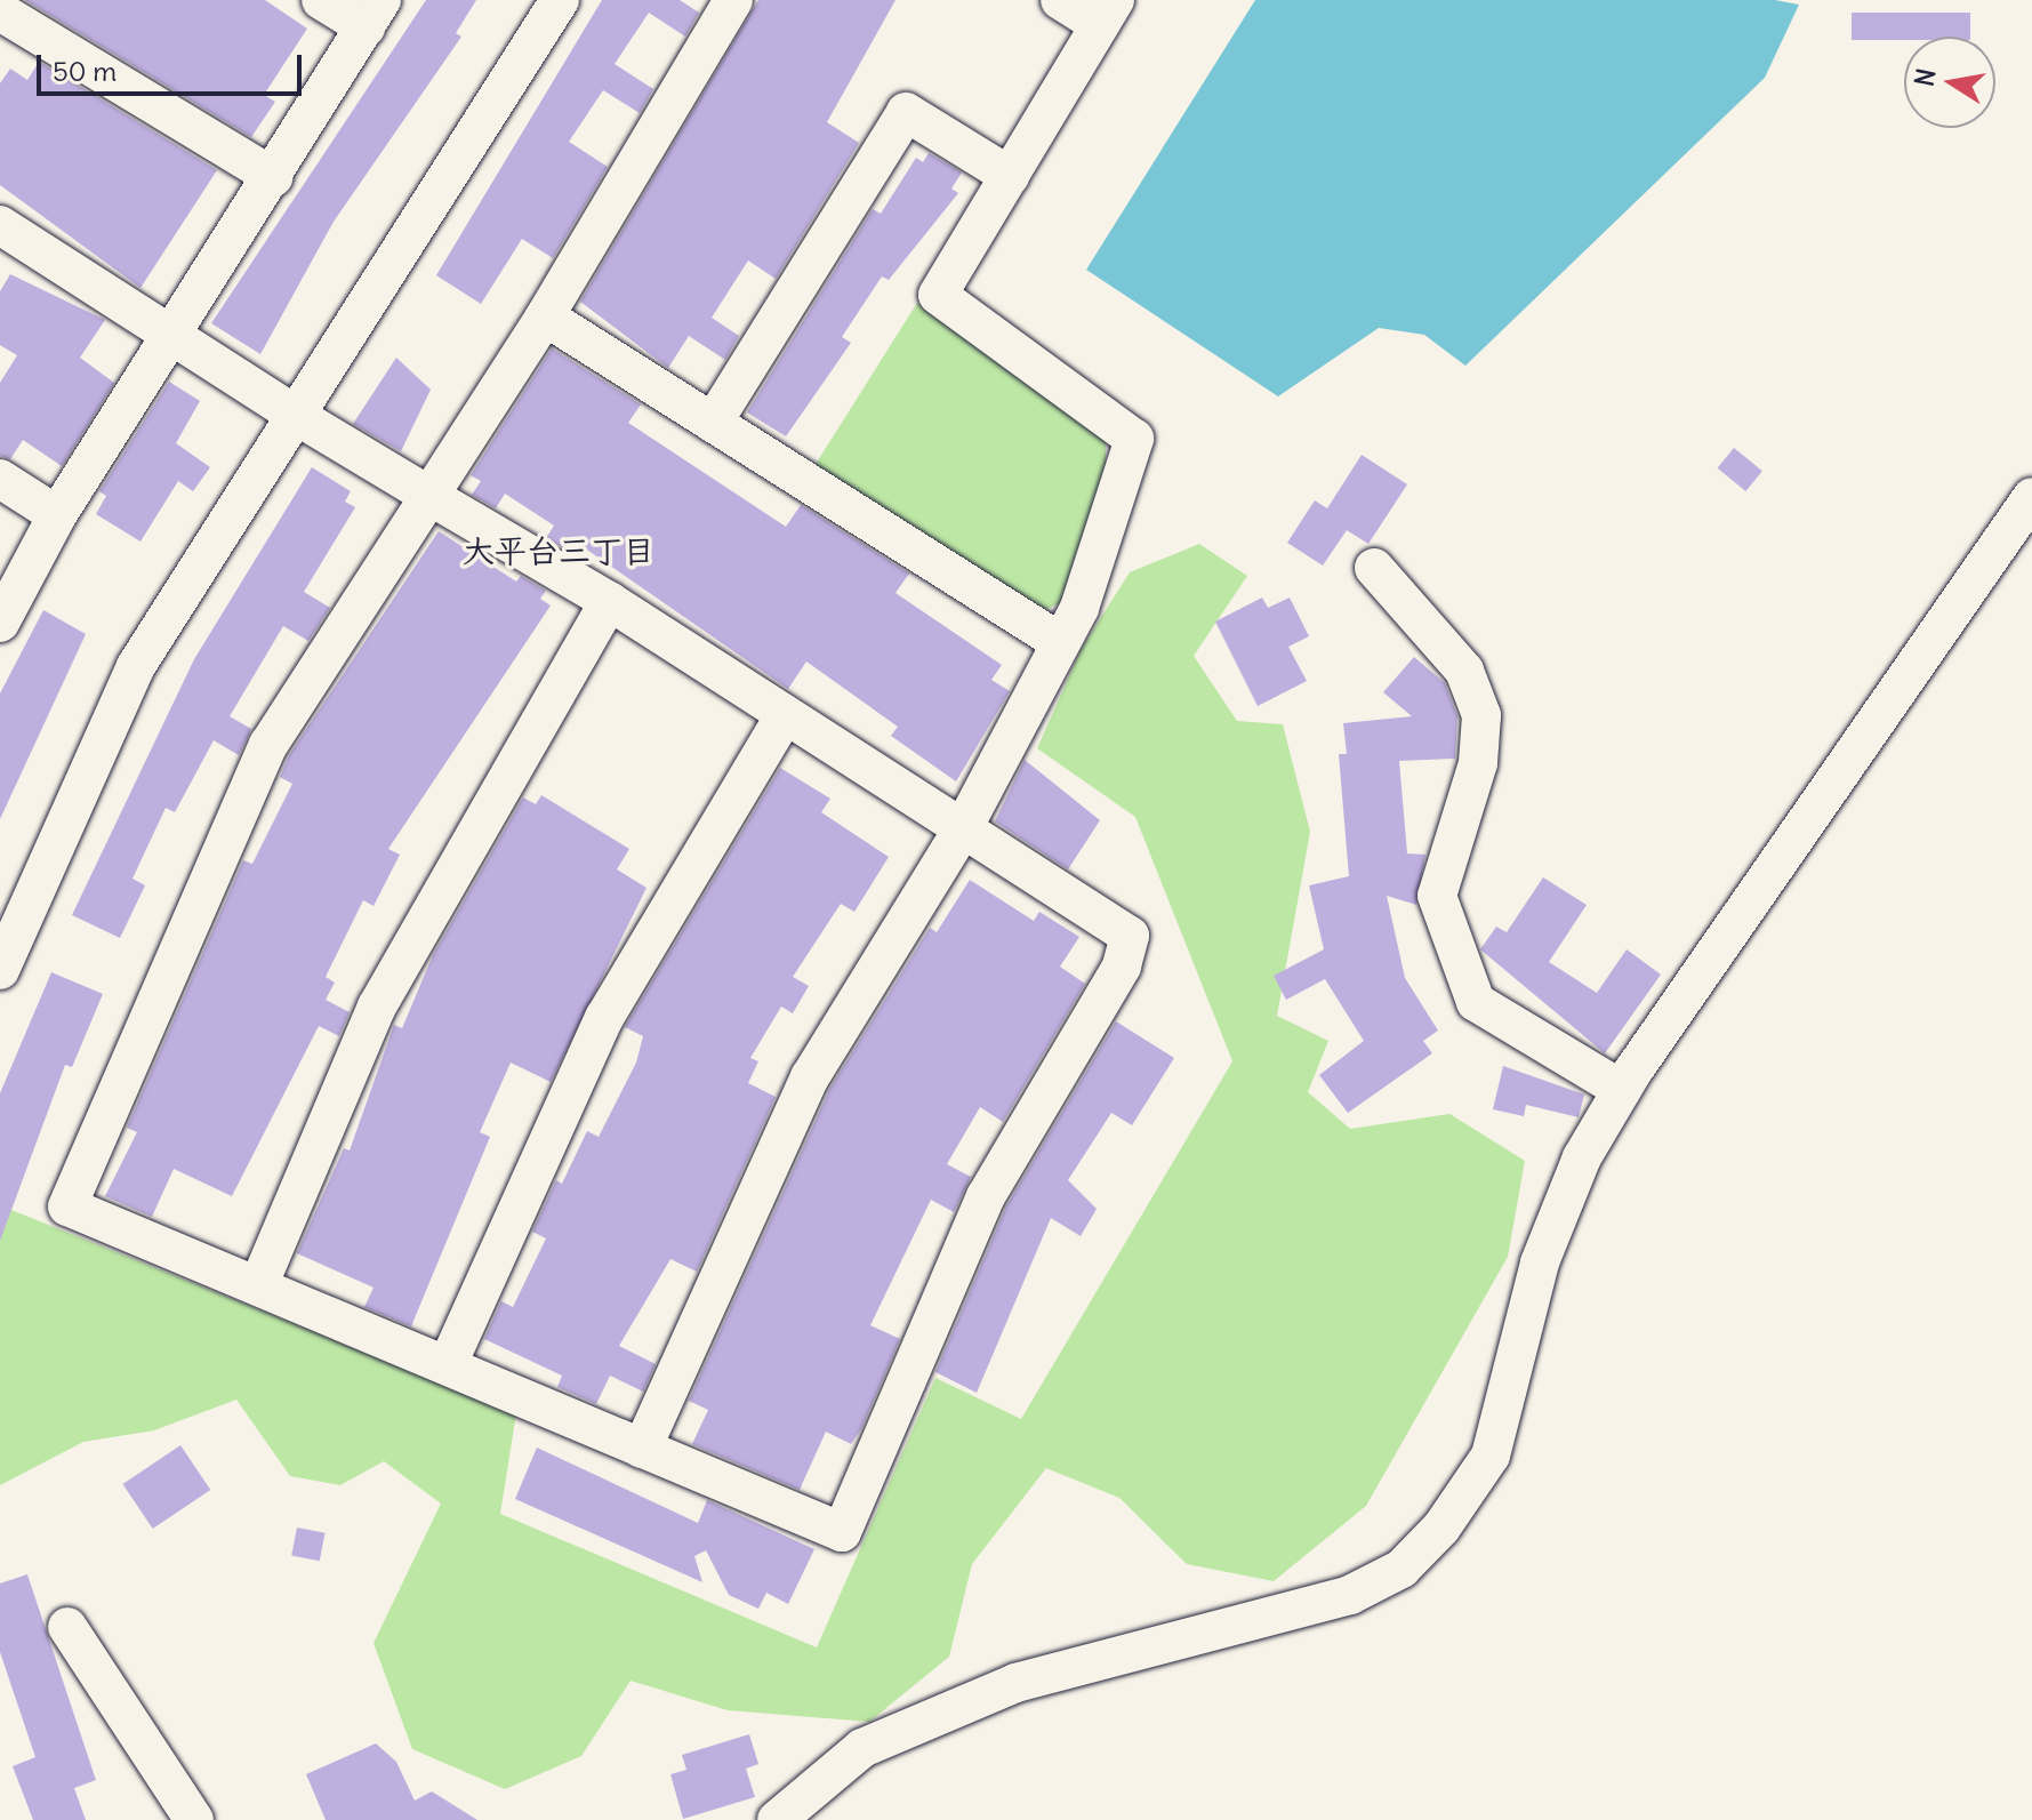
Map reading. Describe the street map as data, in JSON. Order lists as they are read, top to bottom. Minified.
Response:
{"districts":["大平台三丁目"],"scale_bar":"50 m","north":"left"}
